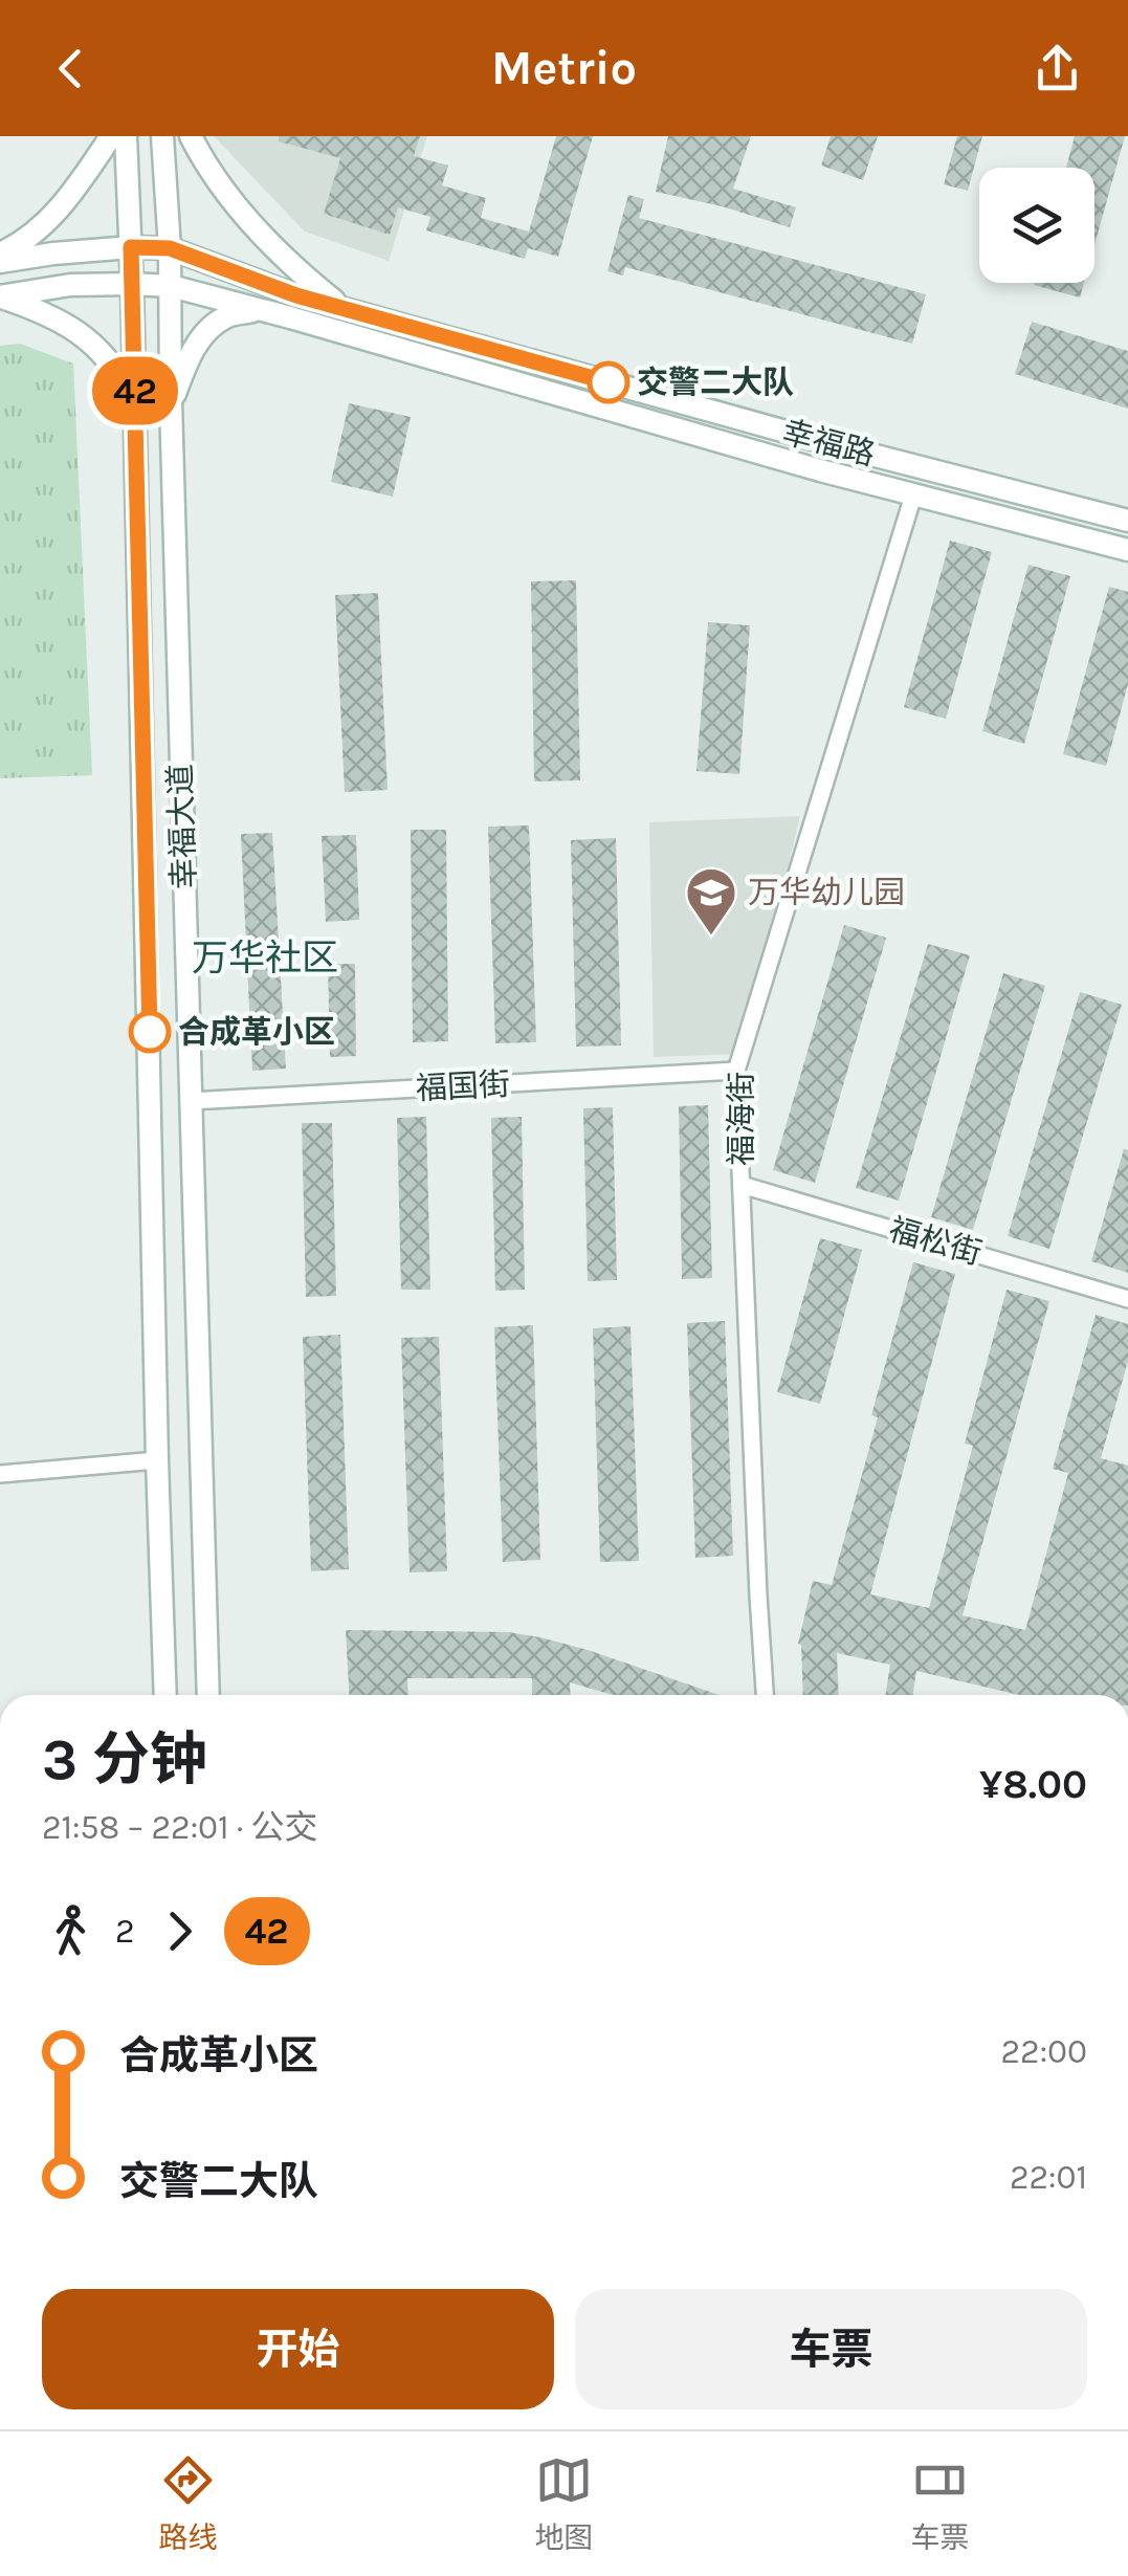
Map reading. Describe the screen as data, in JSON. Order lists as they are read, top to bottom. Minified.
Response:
{"streets":{"main road":["幸福路","幸福大道"],"street":["福国街","福海街","福松街"]},"crossings":[["幸福路","幸福大道"],["幸福路","福海街"],["幸福大道","福国街"],["福国街","福海街"],["福海街","福松街"]],"districts":["万华社区"],"places":{"other":["交警二大队","合成革小区"],"school or university":["万华幼儿园"]},"lines":["bus line 42"],"page":{"header":"Metrio","on_map":"42","heading":["3 分钟","21:58 – 22:01 · 公交","¥8.00"],"legs":["2","42"],"list":[{"name":"合成革小区","value":"22:00"},{"name":"交警二大队","value":"22:01"}],"buttons":["开始","车票"],"tabs":["路线","地图","车票"]}}
